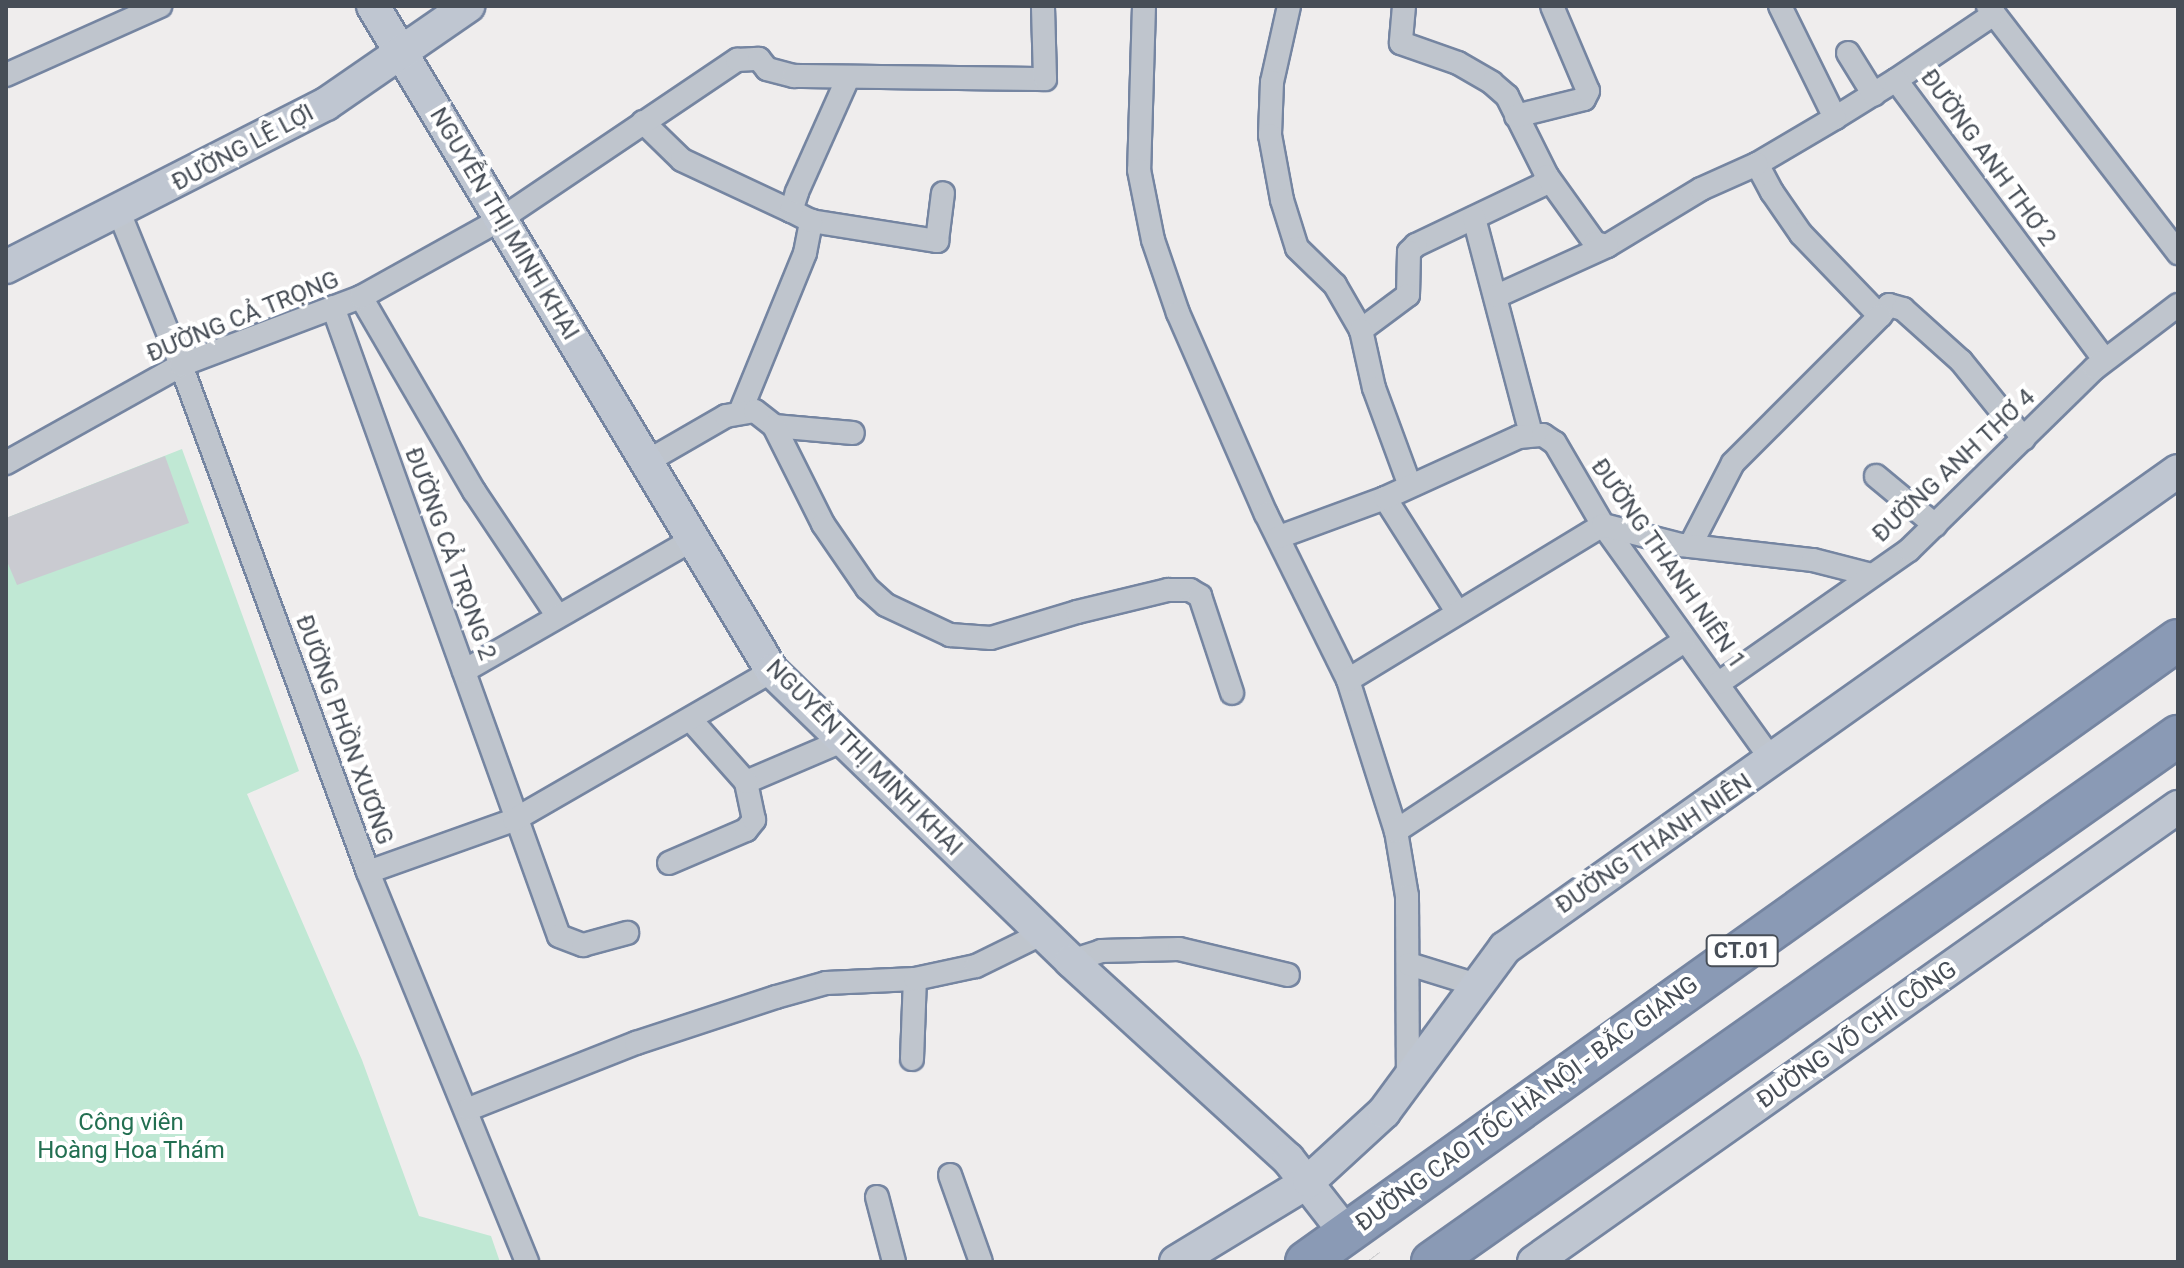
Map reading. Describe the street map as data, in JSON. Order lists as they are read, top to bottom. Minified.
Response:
{"streets":{"highway":["CT.01","ĐƯỜNG CAO TỐC HÀ NỘI - BẮC GIANG"],"street":["ĐƯỜNG LÊ LỢI","ĐƯỜNG ANH THƠ 2","NGUYỄN THỊ MINH KHAI","ĐƯỜNG CẢ TRỌNG","ĐƯỜNG ANH THƠ 4","ĐƯỜNG CẢ TRỌNG 2","ĐƯỜNG THANH NIÊN 1","ĐƯỜNG PHỒN XƯƠNG","ĐƯỜNG THANH NIÊN","ĐƯỜNG VÕ CHÍ CÔNG"]},"crossings":[["ĐƯỜNG LÊ LỢI","NGUYỄN THỊ MINH KHAI"],["ĐƯỜNG LÊ LỢI","ĐƯỜNG PHỒN XƯƠNG"],["ĐƯỜNG ANH THƠ 2","ĐƯỜNG ANH THƠ 4"],["NGUYỄN THỊ MINH KHAI","ĐƯỜNG CẢ TRỌNG"],["NGUYỄN THỊ MINH KHAI","ĐƯỜNG THANH NIÊN"],["ĐƯỜNG CẢ TRỌNG","ĐƯỜNG CẢ TRỌNG 2"],["ĐƯỜNG CẢ TRỌNG","ĐƯỜNG PHỒN XƯƠNG"],["ĐƯỜNG ANH THƠ 4","ĐƯỜNG THANH NIÊN 1"],["ĐƯỜNG THANH NIÊN 1","ĐƯỜNG THANH NIÊN"]],"parks":["Công viên Hoàng Hoa Thám"]}
